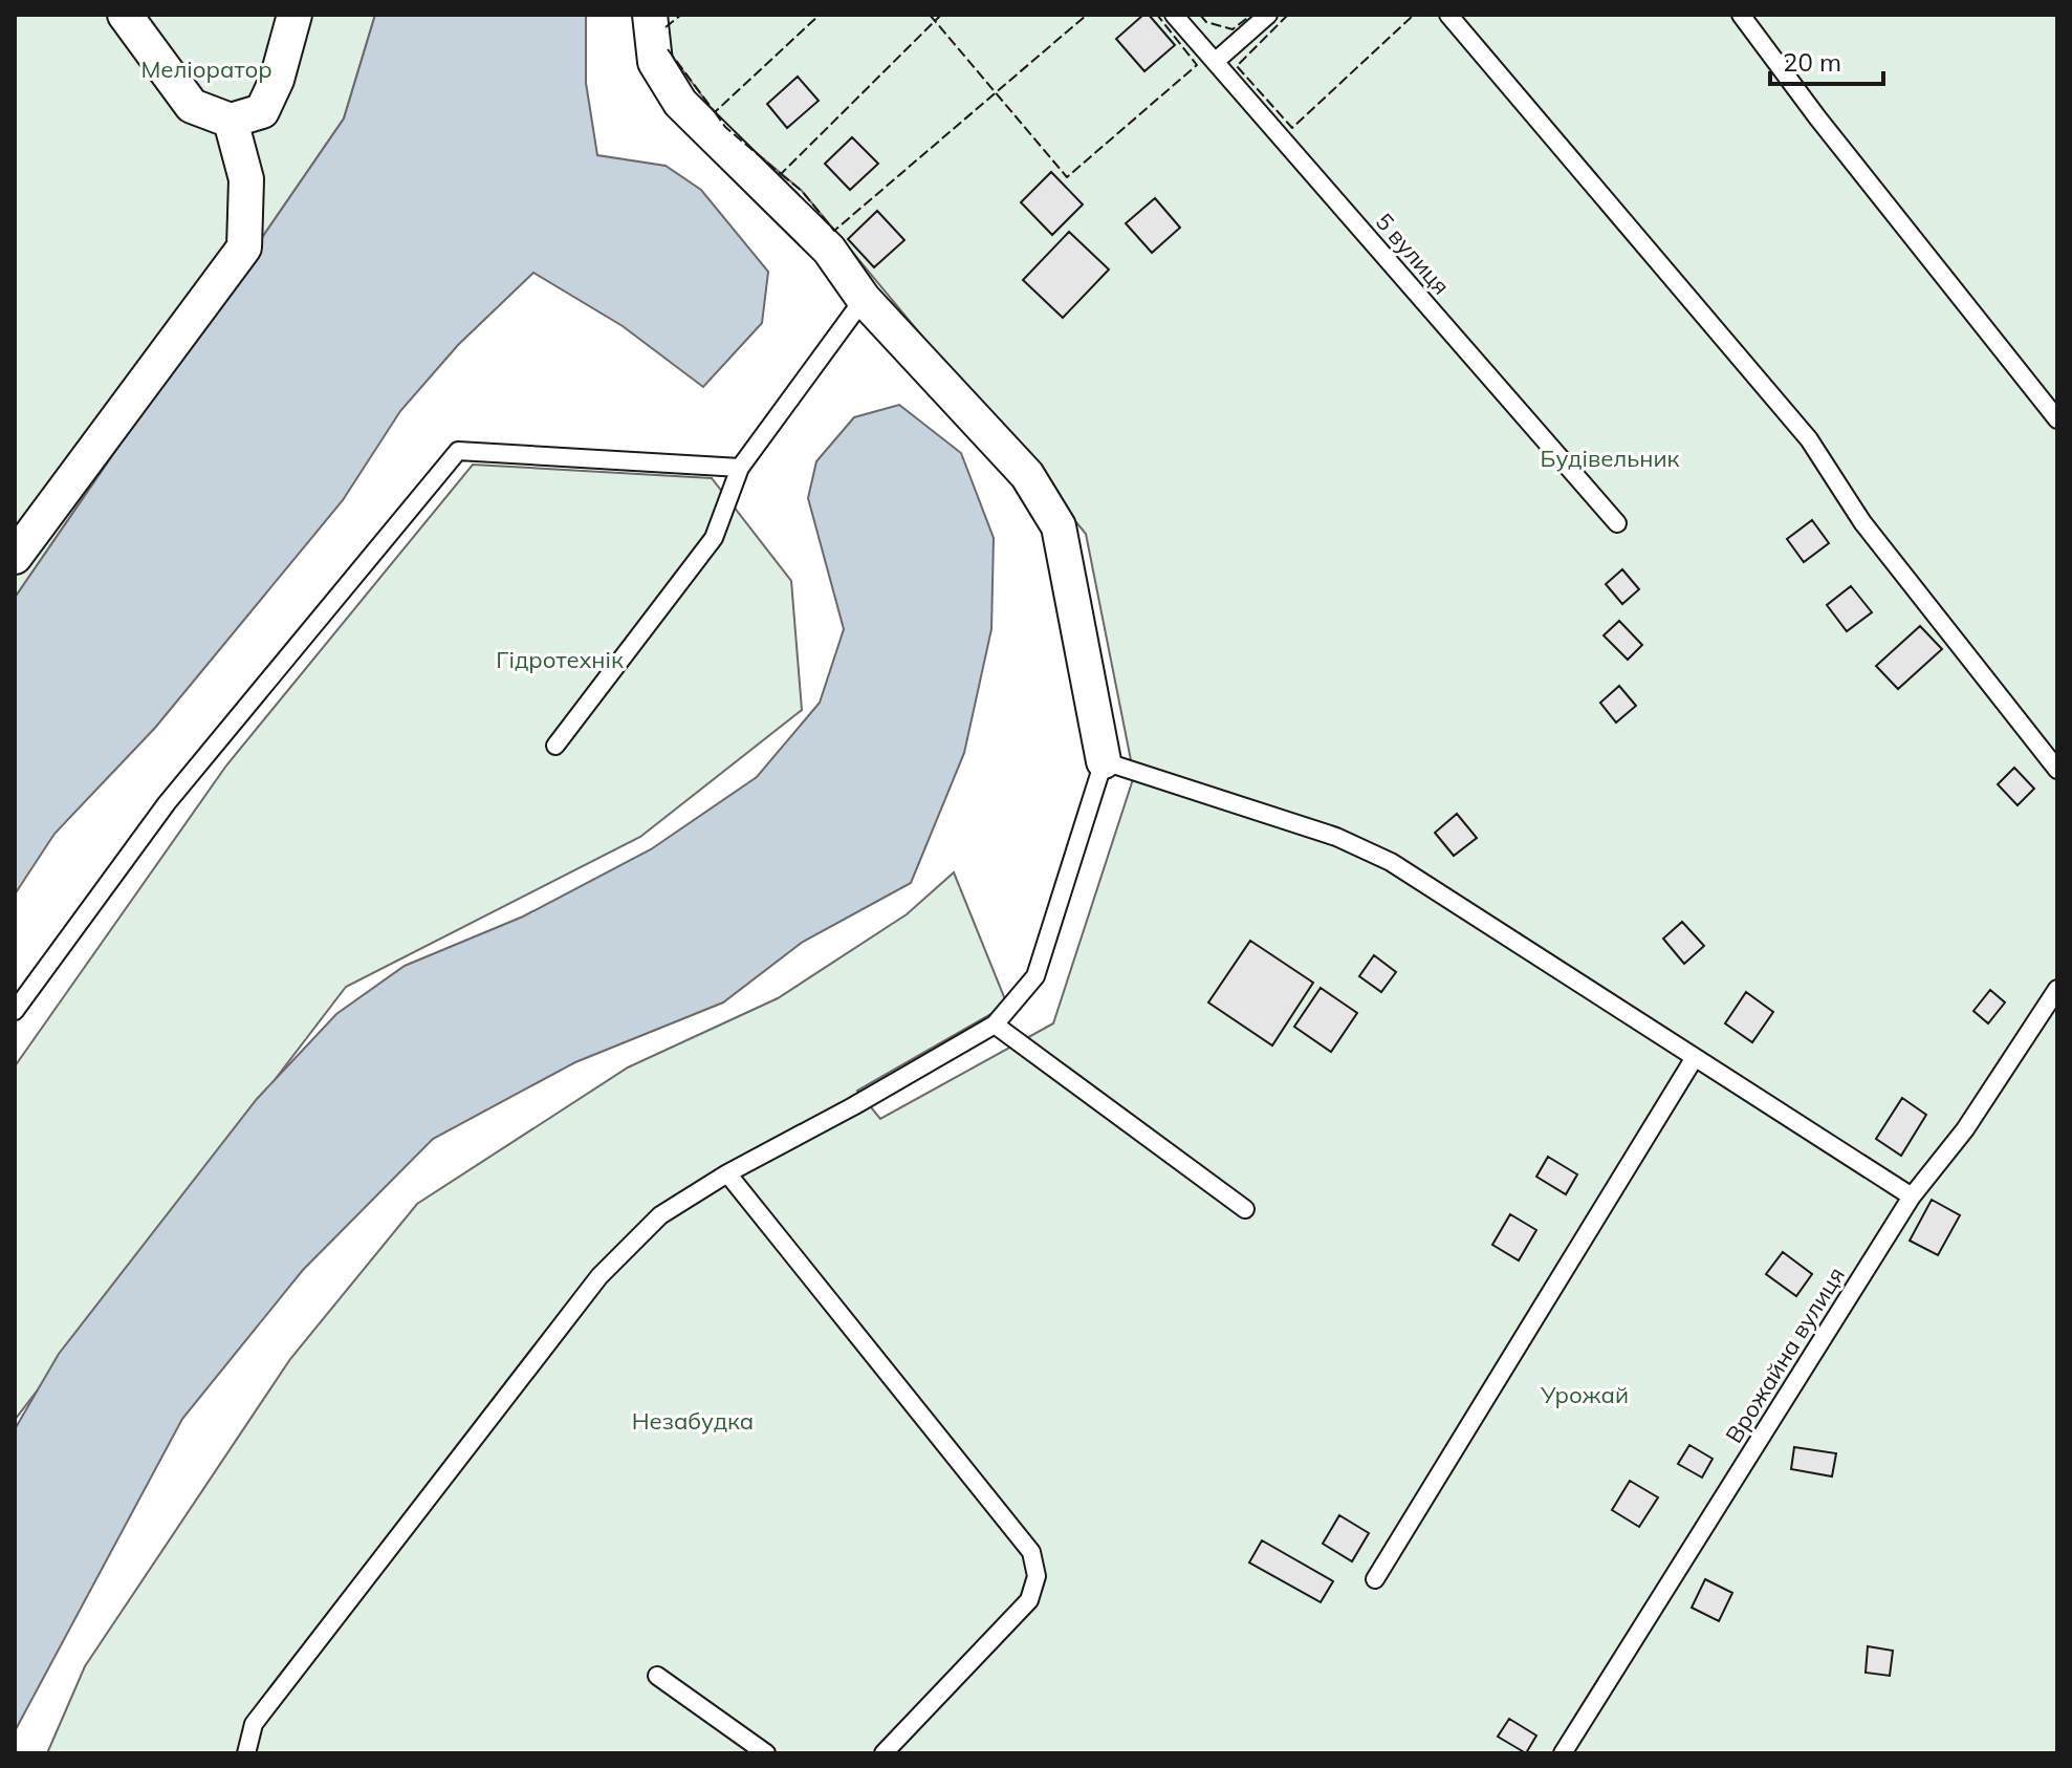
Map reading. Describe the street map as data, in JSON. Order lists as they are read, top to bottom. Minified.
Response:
{"streets":{"lane":["5 вулиця","Врожайна вулиця"]},"parks":["Меліоратор","Будівельник","Гідротехнік","Урожай","Незабудка"],"scale_bar":"20 m"}
